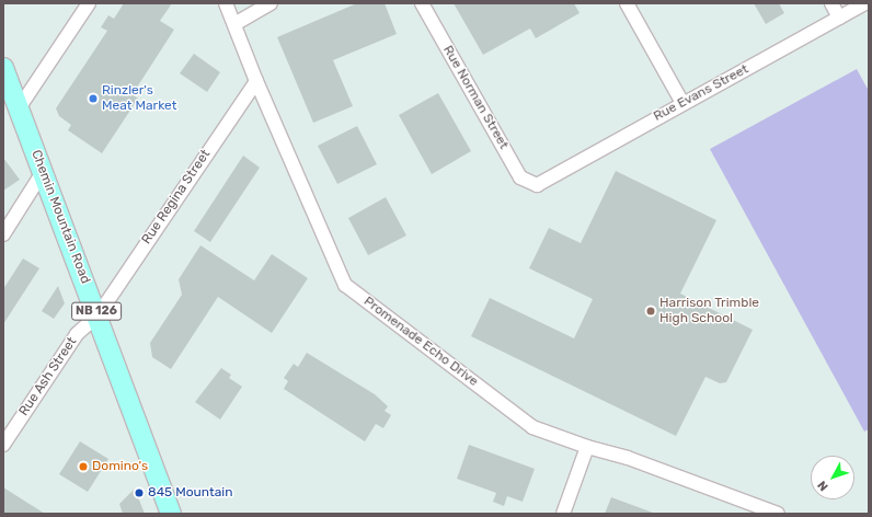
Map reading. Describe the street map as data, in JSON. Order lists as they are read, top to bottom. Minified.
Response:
{"streets":{"main road":["Chemin Mountain Road","NB 126"],"street":["Rue Evans Street","Rue Norman Street","Rue Regina Street","Promenade Echo Drive","Rue Ash Street"]},"crossings":[["Rue Evans Street","Rue Norman Street"],["Rue Regina Street","Chemin Mountain Road"],["Rue Regina Street","Promenade Echo Drive"],["Rue Regina Street","Rue Ash Street"],["Chemin Mountain Road","Rue Ash Street"]],"places":["Rinzler's Meat Market","Harrison Trimble High School","Domino's","845 Mountain"],"north":"bottom left"}
